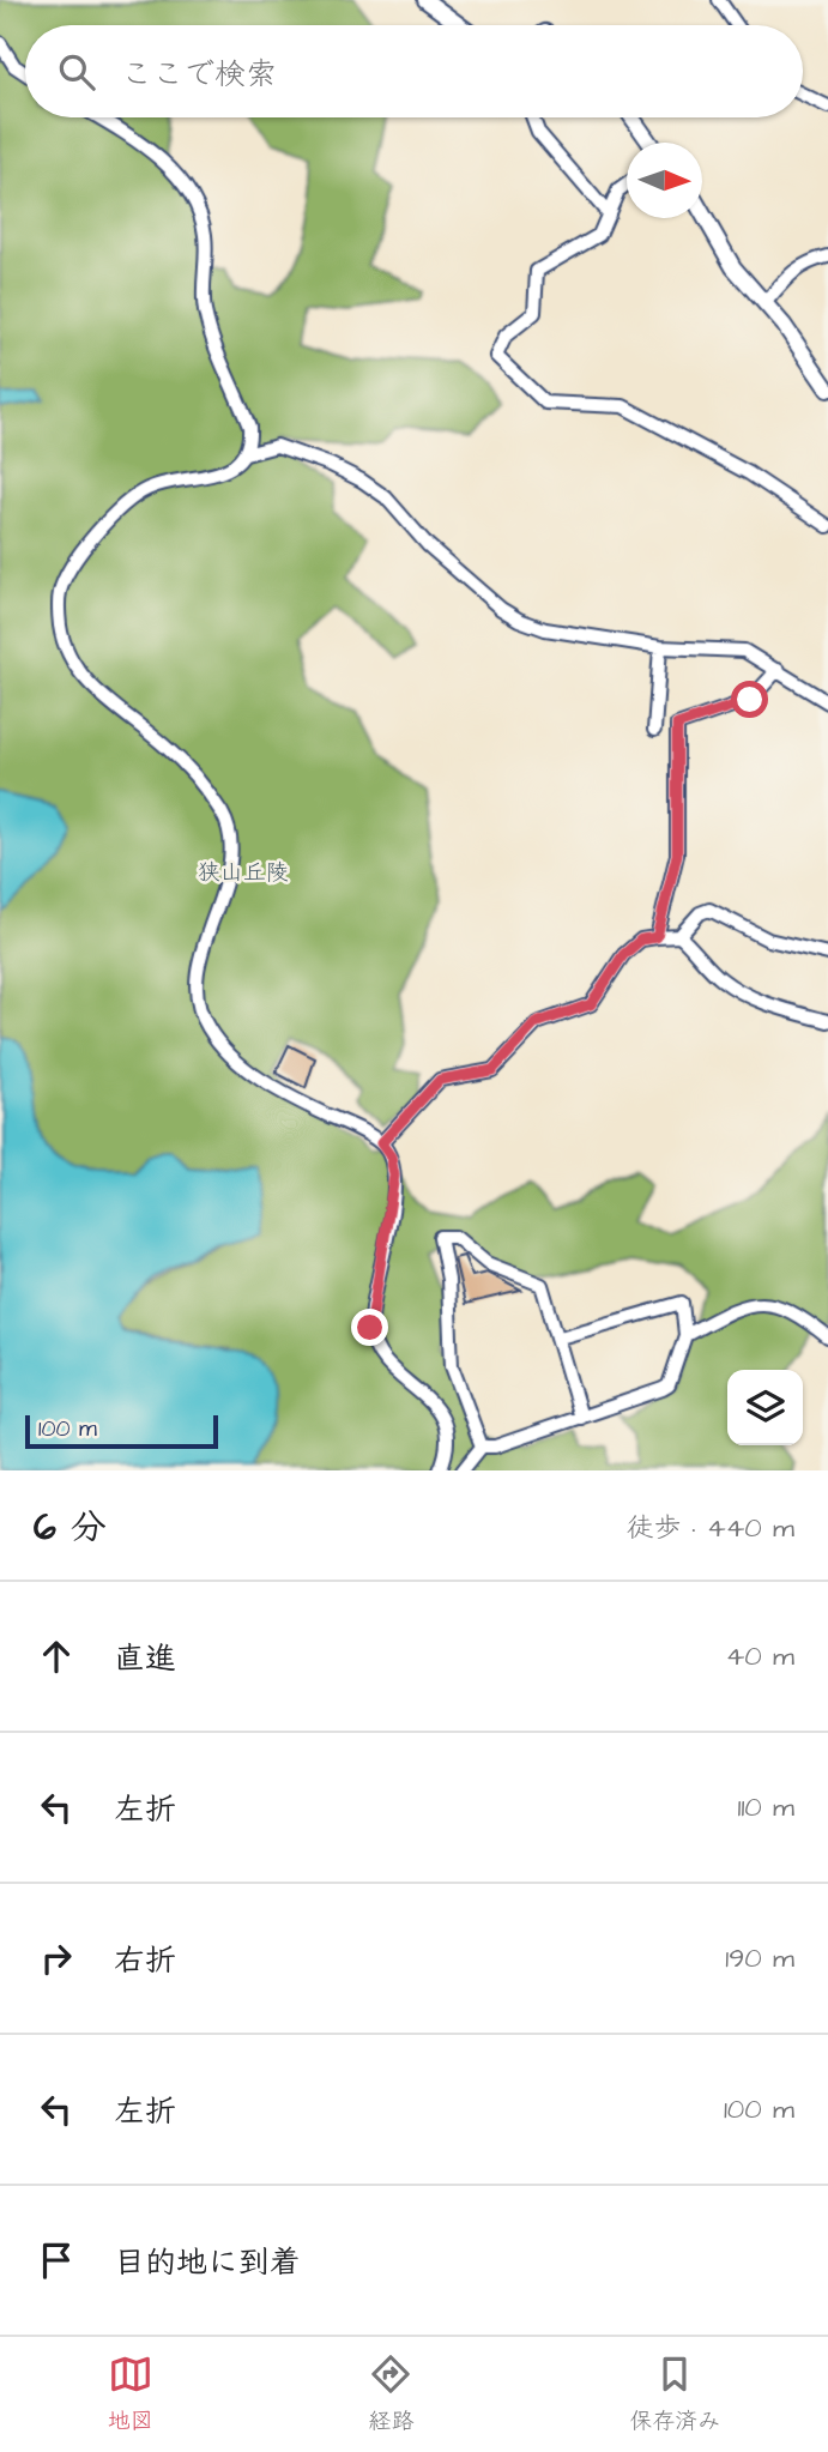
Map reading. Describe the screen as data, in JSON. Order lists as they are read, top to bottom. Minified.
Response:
{"parks":["狭山丘陵"],"scale_bar":"100 m","north":"right","page":{"search":"ここで検索","scale":"100 m","heading":["6 分","徒歩 · 440 m"],"list":[["直進","40 m"],["左折","110 m"],["右折","190 m"],["左折","100 m"],"目的地に到着"],"nav":["地図","経路","保存済み"]}}
